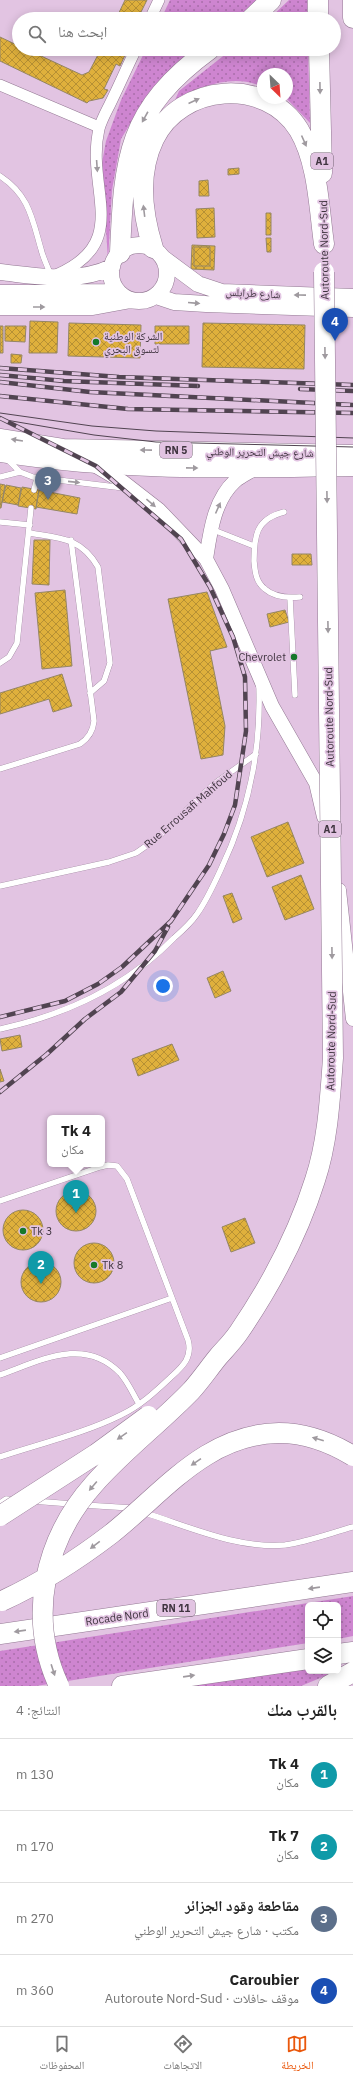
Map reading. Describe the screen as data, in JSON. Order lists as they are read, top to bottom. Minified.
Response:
{"streets":{"highway":["A1","Autoroute Nord-Sud","RN 5","شارع جيش التحرير الوطني","RN 11","Rocade Nord"],"main road":["شارع طرابلس"],"lane":["Rue Errousafi Mahfoud"]},"one_way":["Autoroute Nord-Sud"],"places":["الشركة الوطنية لتسوق البحري","Chevrolet","Tk 3","Tk 8"],"north":"bottom right","page":{"search":"ابحث هنا","pins":["4","3","1","2"],"popup":["Tk 4","مكان"],"heading":["بالقرب منك","النتائج: 4"],"list":[{"mark":"1","name":"Tk 4","note":"مكان","value":"130 m"},{"mark":"2","name":"Tk 7","note":"مكان","value":"170 m"},{"mark":"3","name":"مقاطعة وقود الجزائر","note":"مكتب · شارع جيش التحرير الوطني","value":"270 m"},{"mark":"4","name":"Caroubier","note":"موقف حافلات · Autoroute Nord-Sud","value":"360 m"}],"nav":["الخريطة","الاتجاهات","المحفوظات"]}}
